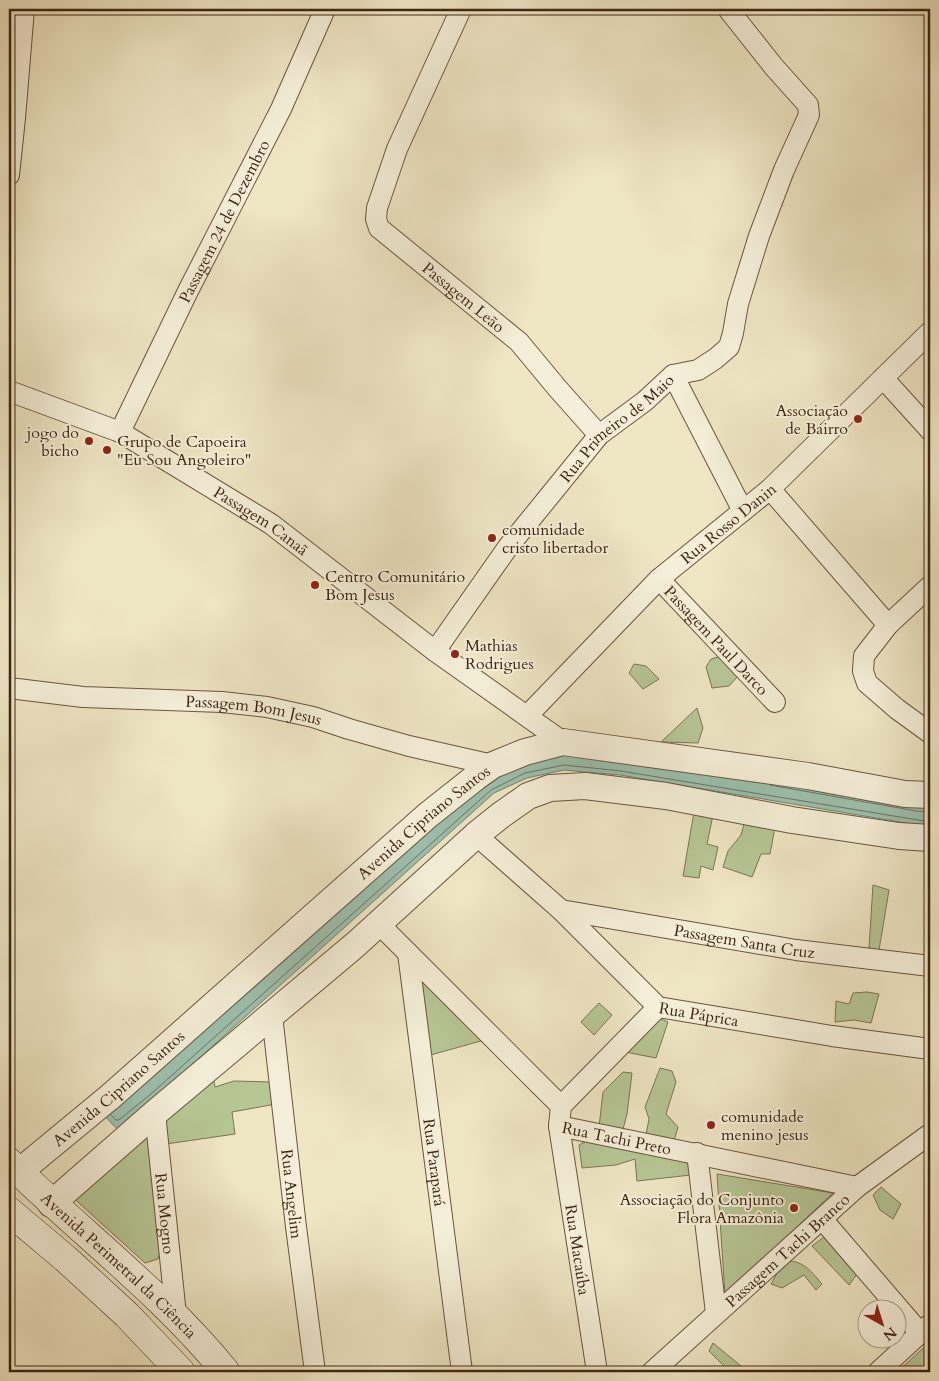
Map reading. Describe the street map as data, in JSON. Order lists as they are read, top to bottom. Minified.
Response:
{"streets":{"main road":["Avenida Perimetral da Ciência"],"street":["Passagem 24 de Dezembro","Passagem Leão","Rua Primeiro de Maio","Passagem Canaã","Rua Rosso Danin","Passagem Paul Darco","Passagem Bom Jesus","Avenida Cipriano Santos","Passagem Santa Cruz","Rua Páprica","Rua Tachi Preto","Rua Parapará","Rua Angelim","Rua Mogno","Rua Macaúba","Passagem Tachi Branco"]},"crossings":[["Passagem 24 de Dezembro","Passagem Canaã"],["Passagem Leão","Rua Primeiro de Maio"],["Rua Primeiro de Maio","Passagem Canaã"],["Passagem Canaã","Rua Rosso Danin"],["Passagem Canaã","Avenida Cipriano Santos"],["Rua Rosso Danin","Passagem Paul Darco"],["Passagem Bom Jesus","Avenida Cipriano Santos"],["Avenida Cipriano Santos","Avenida Perimetral da Ciência"],["Passagem Santa Cruz","Rua Páprica"],["Rua Tachi Preto","Rua Parapará"],["Rua Tachi Preto","Rua Macaúba"],["Rua Tachi Preto","Passagem Tachi Branco"],["Rua Mogno","Avenida Perimetral da Ciência"]],"places":["Associação de Bairro","jogo do bicho","Grupo de Capoeira \"Eu Sou Angoleiro\"","comunidade cristo libertador","Centro Comunitário Bom Jesus","Mathias Rodrigues","comunidade menino jesus","Associação do Conjunto Flora Amazônia"],"north":"bottom right"}
